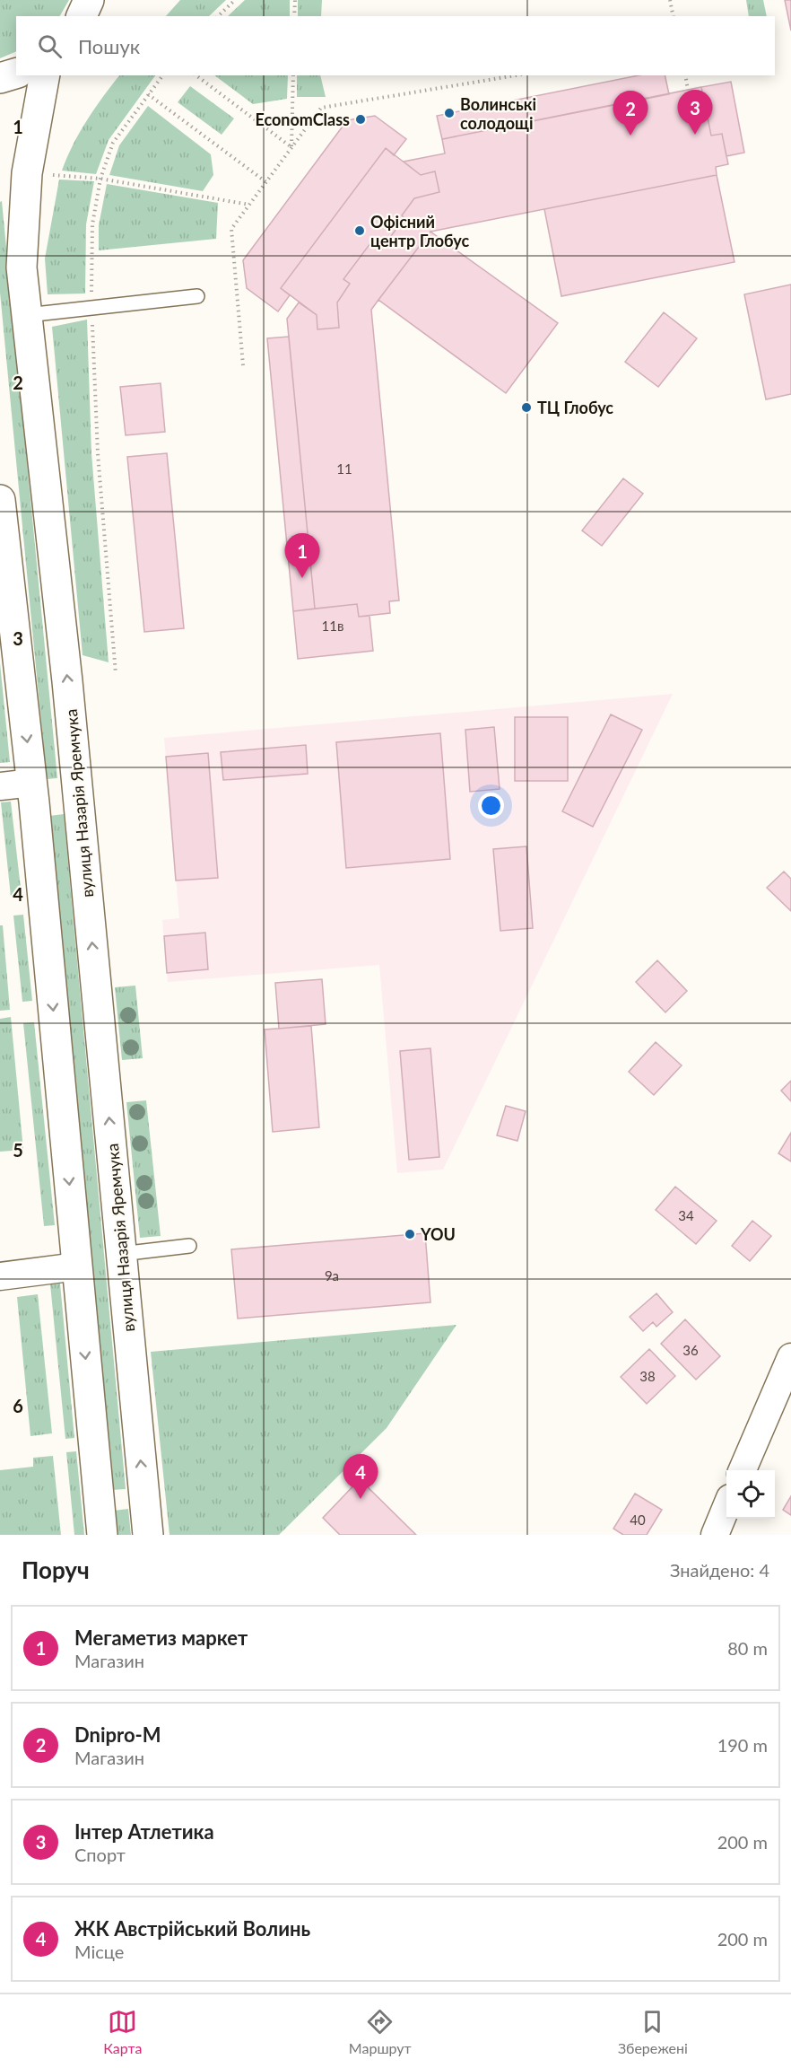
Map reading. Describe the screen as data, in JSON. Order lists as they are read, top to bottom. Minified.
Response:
{"streets":{"street":["вулиця Назарія Яремчука"]},"places":["Волинські солодощі","EconomClass","Офісний центр Глобус","ТЦ Глобус","YOU"],"house_numbers":["11","11в","34","9а","36","38","40"],"page":{"search":"Пошук","pins":["3","2","1","4"],"heading":["Поруч","Знайдено: 4"],"list":[{"mark":"1","name":"Мегаметиз маркет","note":"Магазин","value":"80 m"},{"mark":"2","name":"Dnipro-M","note":"Магазин","value":"190 m"},{"mark":"3","name":"Інтер Атлетика","note":"Спорт","value":"200 m"},{"mark":"4","name":"ЖК Австрійський Волинь","note":"Місце","value":"200 m"}],"nav":["Карта","Маршрут","Збережені"]},"grid":{"rows":["1","2","3","4","5","6"]}}
